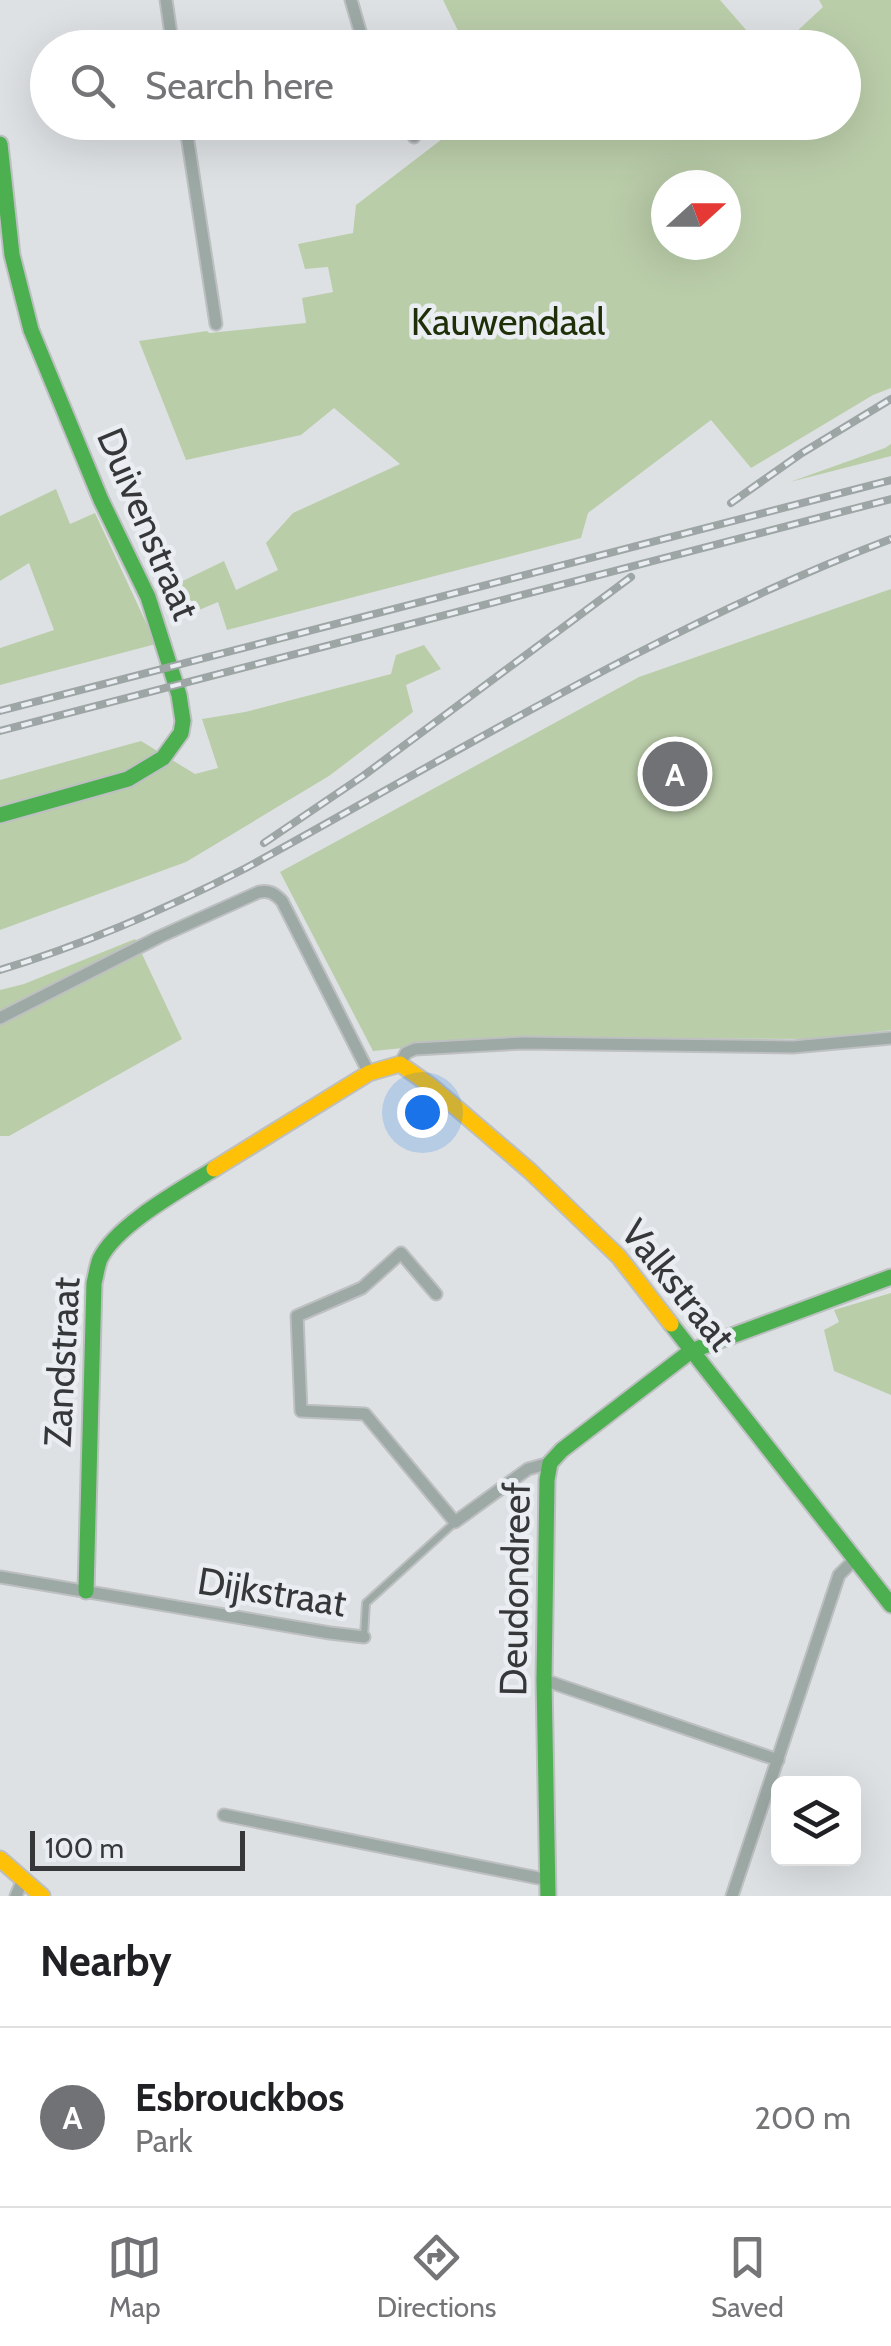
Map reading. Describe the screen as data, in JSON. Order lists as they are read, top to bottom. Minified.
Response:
{"streets":{"street":["Duivenstraat","Valkstraat","Zandstraat","Deudondreef","Dijkstraat"]},"crossings":[["Valkstraat","Deudondreef"],["Zandstraat","Dijkstraat"],["Deudondreef","Dijkstraat"]],"parks":["Kauwendaal"],"scale_bar":"100 m","north":"right","page":{"search":"Search here","pins":"A","scale":"100 m","heading":"Nearby","list":[{"mark":"A","name":"Esbrouckbos","note":"Park","value":"200 m"}],"nav":["Map","Directions","Saved"]}}
